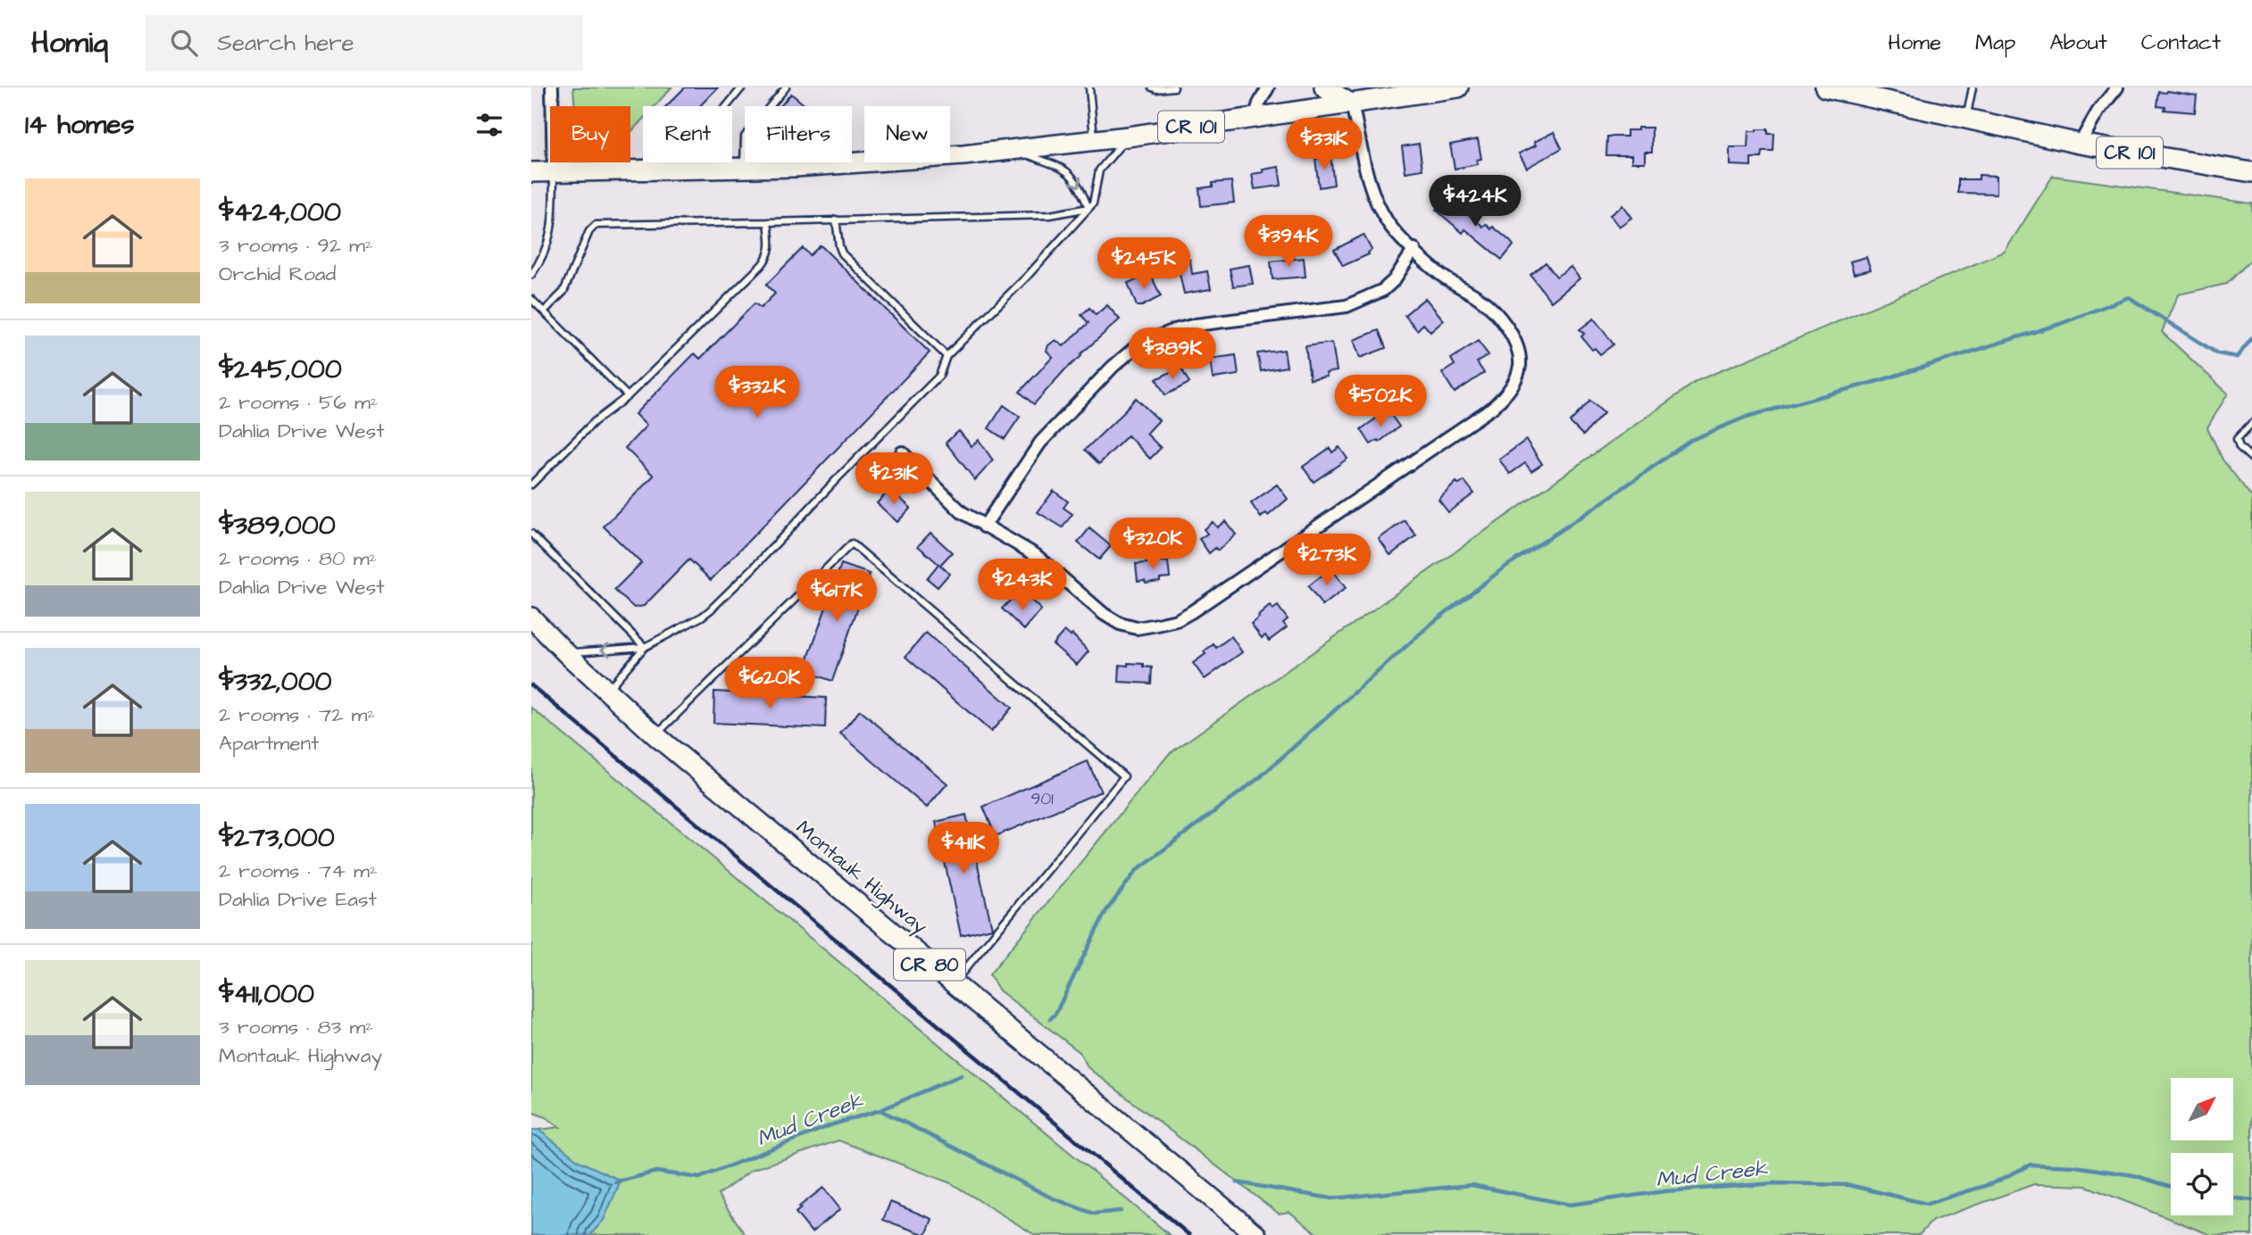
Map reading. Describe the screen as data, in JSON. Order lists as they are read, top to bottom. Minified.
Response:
{"streets":{"main road":["CR 101","Montauk Highway","CR 80"]},"water":["Mud Creek"],"house_numbers":["901"],"north":"top right","page":{"header":"Homiq","search":"Search here","nav":["Home","Map","About","Contact"],"heading":"14 homes","chip":["Buy","Rent","Filters","New"],"price":["$331K","$424K","$394K","$245K","$389K","$332K","$502K","$231K","$320K","$273K","$243K","$617K","$620K","$411K"],"list":[{"name":"$424,000","note":"3 rooms · 92 m² · Orchid Road"},{"name":"$245,000","note":"2 rooms · 56 m² · Dahlia Drive West"},{"name":"$389,000","note":"2 rooms · 80 m² · Dahlia Drive West"},{"name":"$332,000","note":"2 rooms · 72 m² · Apartment"},{"name":"$273,000","note":"2 rooms · 74 m² · Dahlia Drive East"},{"name":"$411,000","note":"3 rooms · 83 m² · Montauk Highway"}]}}
